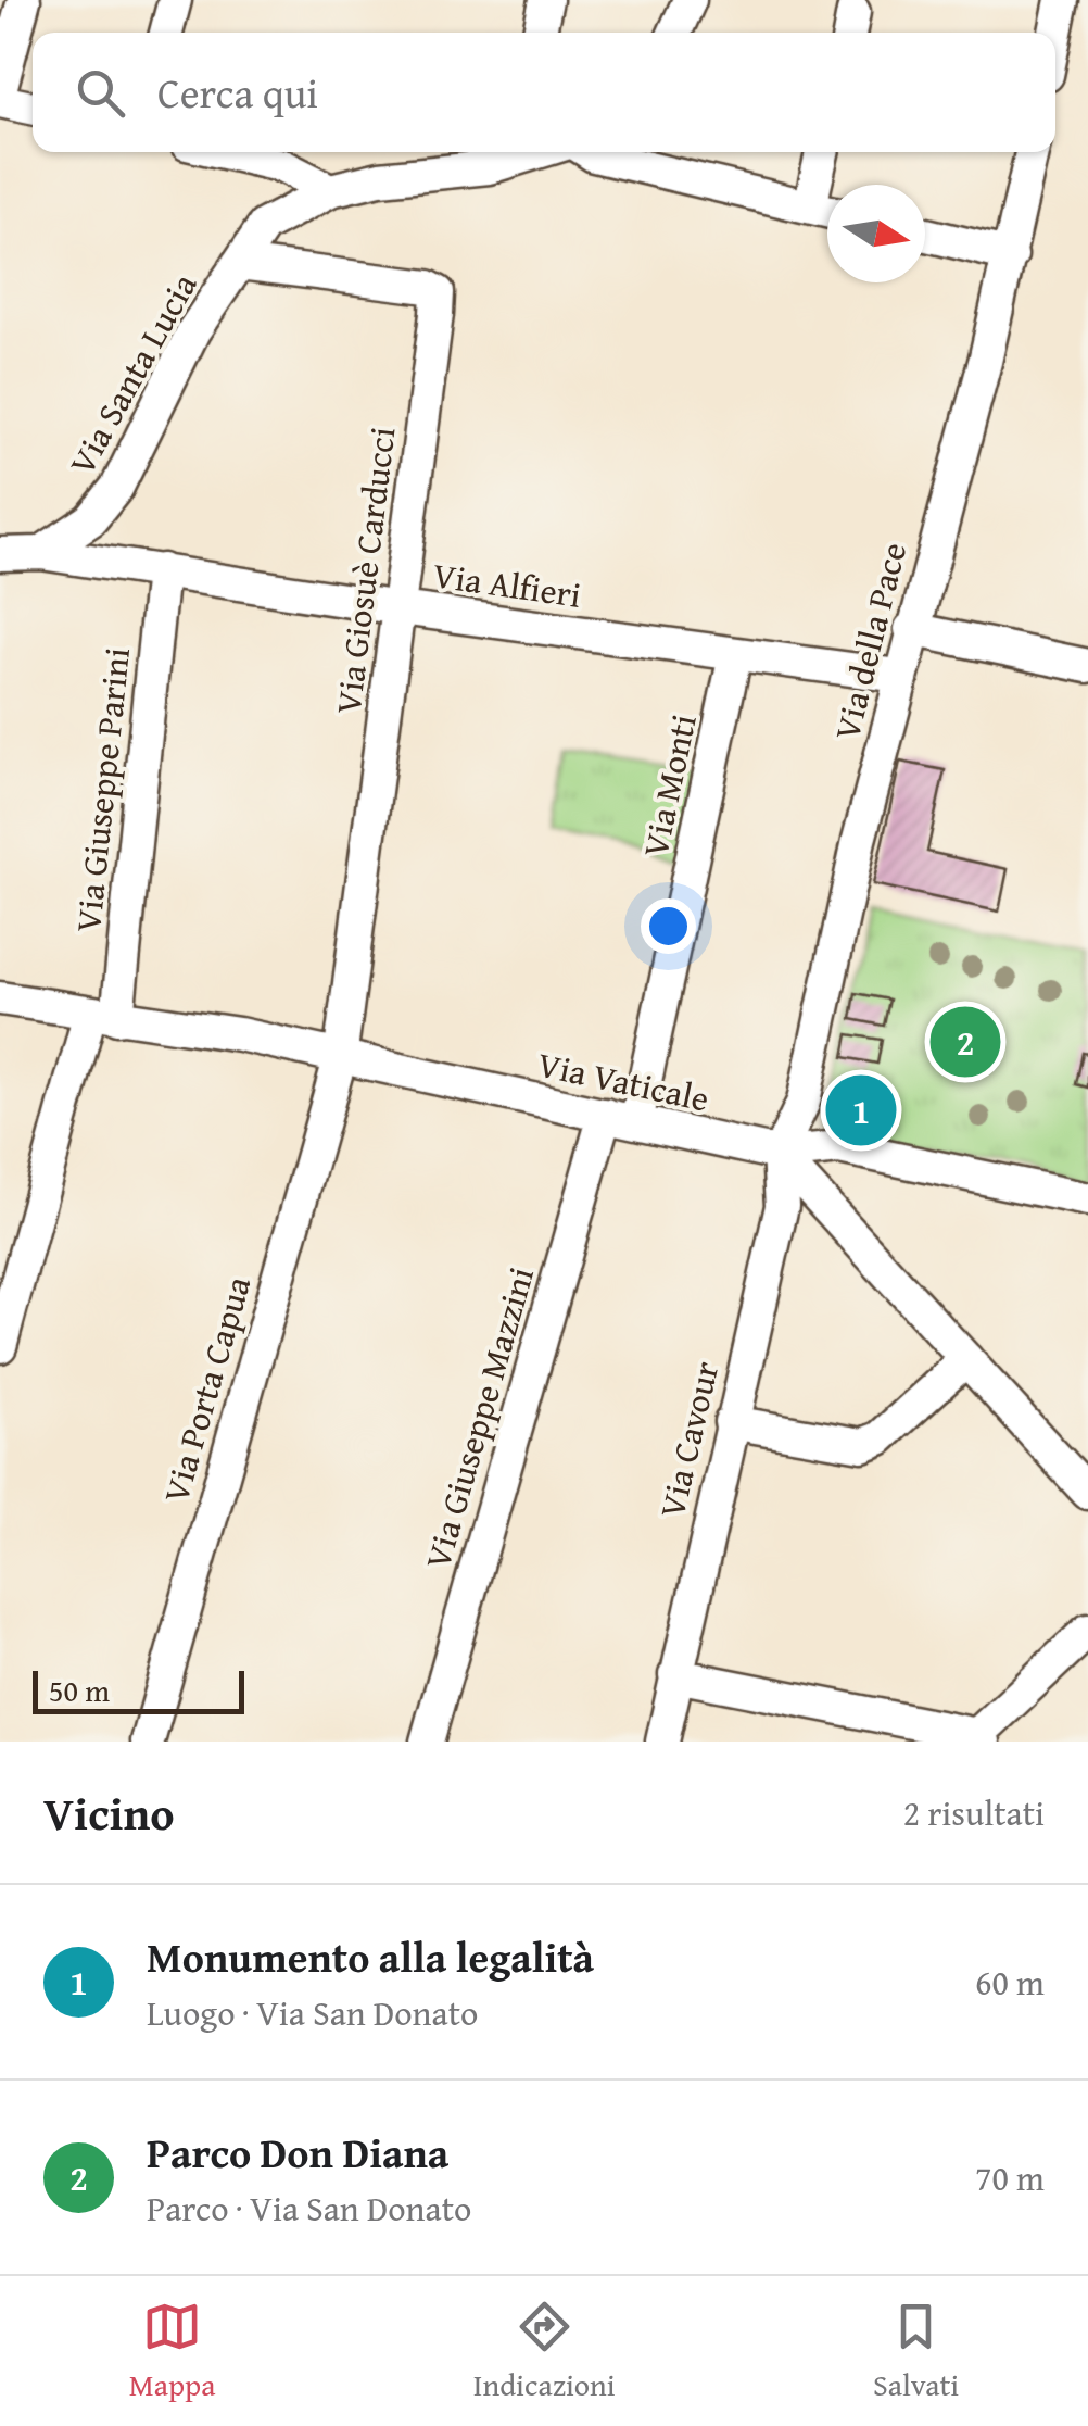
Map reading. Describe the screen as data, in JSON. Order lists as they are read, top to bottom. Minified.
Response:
{"streets":{"street":["Via Santa Lucia","Via Giosuè Carducci","Via Alfieri","Via della Pace","Via Monti","Via Giuseppe Parini","Via Vaticale","Via Porta Capua","Via Giuseppe Mazzini","Via Cavour"]},"crossings":[["Via Santa Lucia","Via Giosuè Carducci"],["Via Santa Lucia","Via Alfieri"],["Via Giosuè Carducci","Via Alfieri"],["Via Giosuè Carducci","Via Vaticale"],["Via Giosuè Carducci","Via Porta Capua"],["Via Alfieri","Via della Pace"],["Via Alfieri","Via Monti"],["Via Alfieri","Via Giuseppe Parini"],["Via della Pace","Via Vaticale"],["Via della Pace","Via Cavour"],["Via Monti","Via Vaticale"],["Via Monti","Via Giuseppe Mazzini"],["Via Giuseppe Parini","Via Vaticale"],["Via Vaticale","Via Porta Capua"],["Via Vaticale","Via Giuseppe Mazzini"],["Via Vaticale","Via Cavour"]],"scale_bar":"50 m","north":"right","page":{"search":"Cerca qui","pins":["2","1"],"scale":"50 m","heading":["Vicino","2 risultati"],"list":[{"mark":"1","name":"Monumento alla legalità","note":"Luogo · Via San Donato","value":"60 m"},{"mark":"2","name":"Parco Don Diana","note":"Parco · Via San Donato","value":"70 m"}],"nav":["Mappa","Indicazioni","Salvati"]}}
